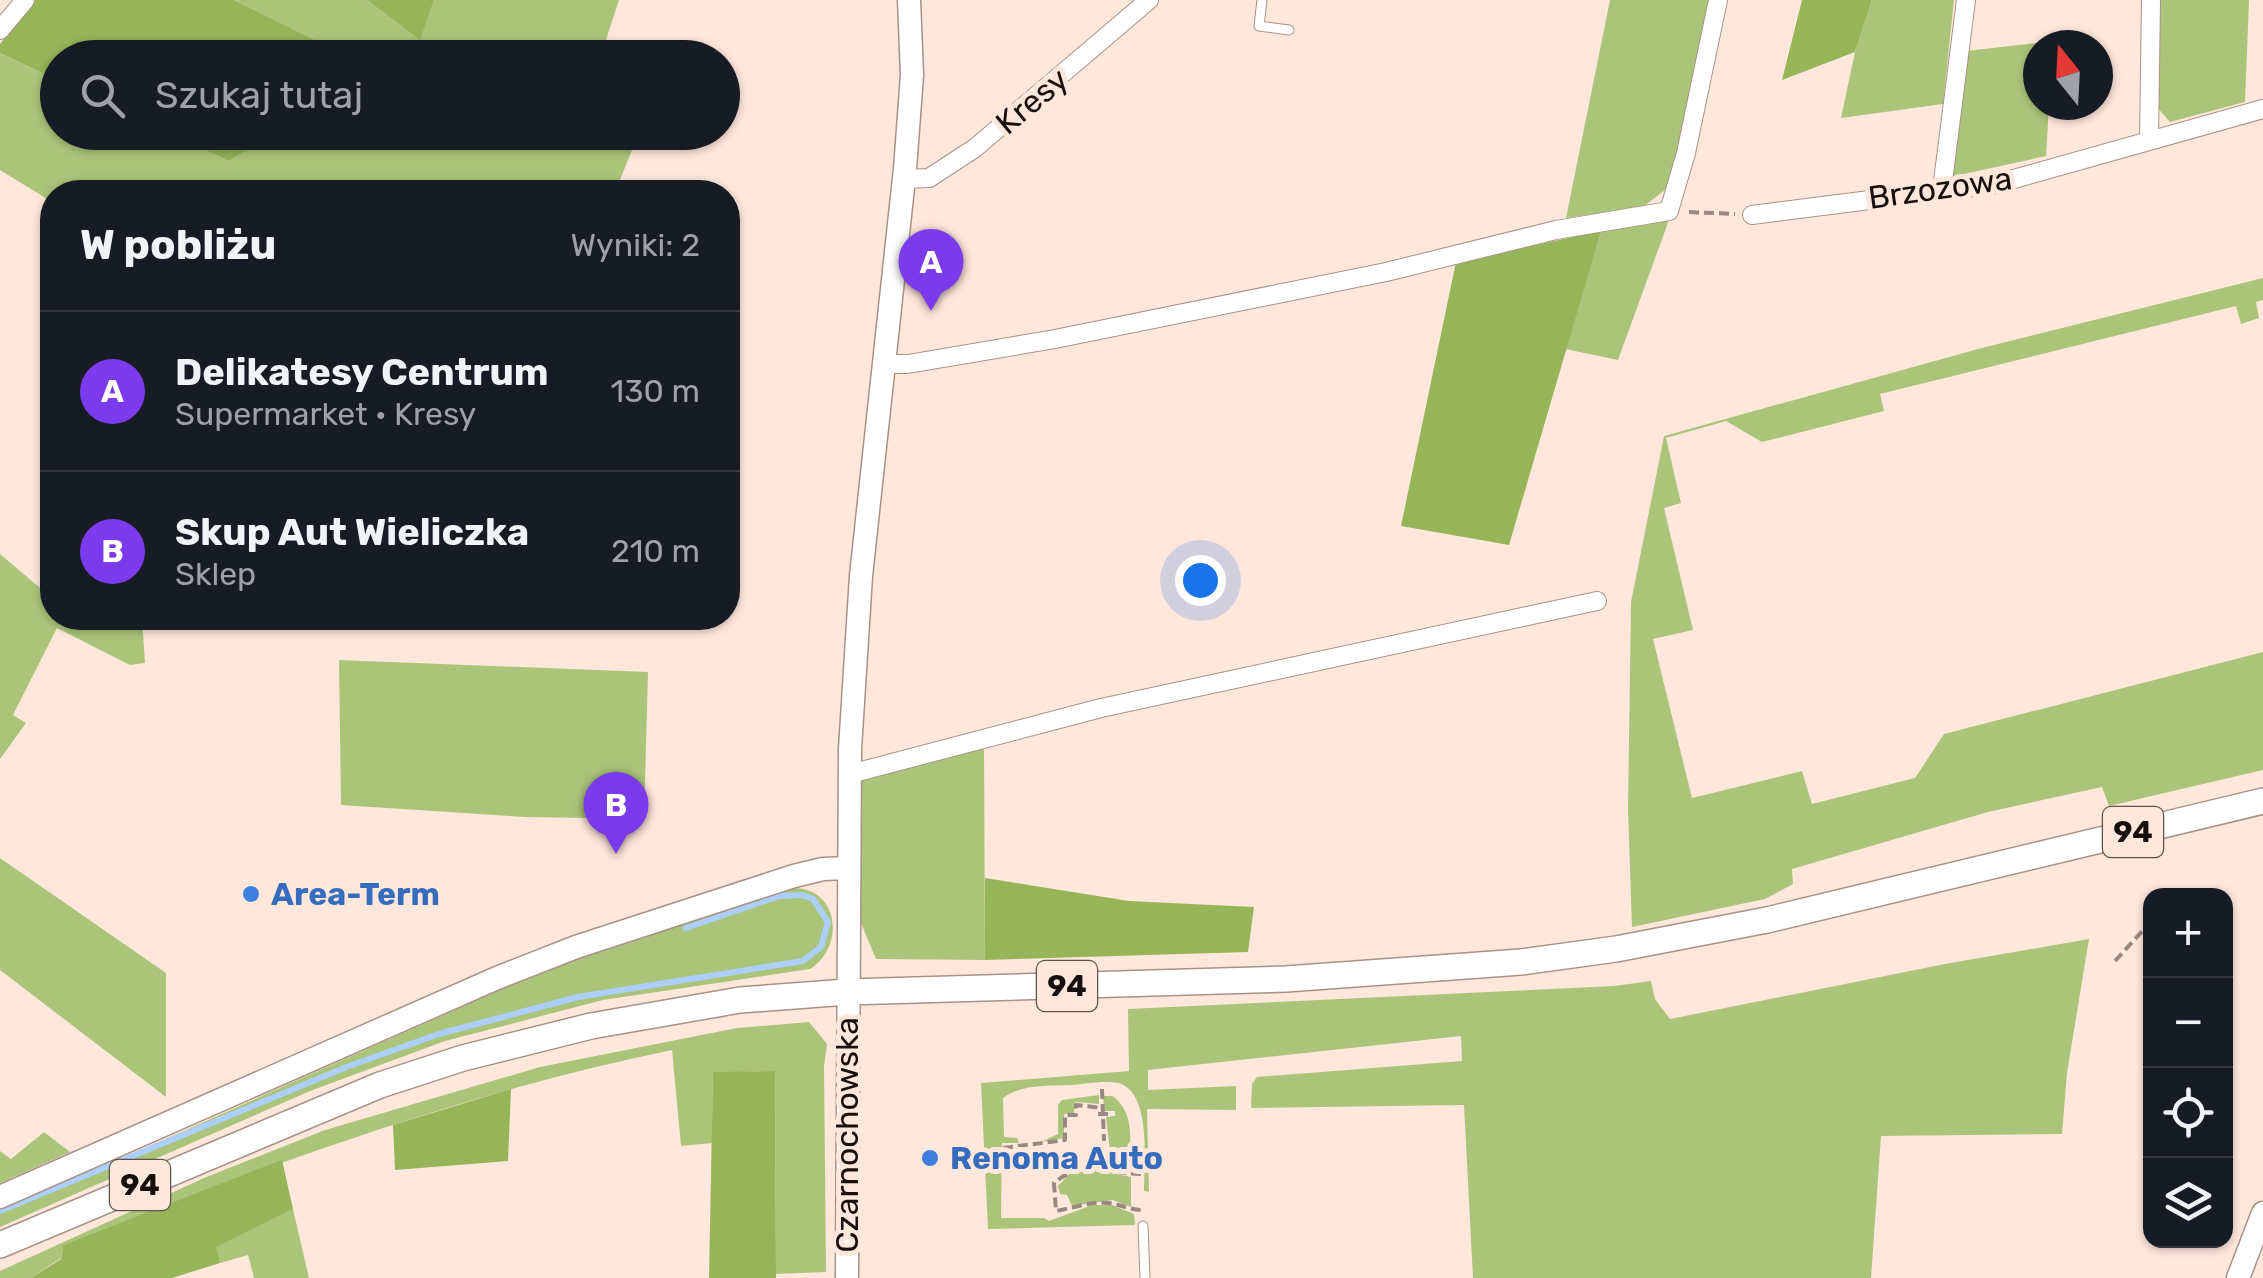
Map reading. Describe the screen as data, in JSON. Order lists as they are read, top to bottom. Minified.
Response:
{"streets":{"main road":["94"],"street":["Kresy","Brzozowa","Czarnochowska"]},"crossings":[["Kresy","Czarnochowska"],["94","Czarnochowska"]],"places":["Area-Term","Renoma Auto"],"north":"top","page":{"search":"Szukaj tutaj","heading":["W pobliżu","Wyniki: 2"],"pins":["A","B"],"list":[{"mark":"A","name":"Delikatesy Centrum","note":"Supermarket · Kresy","value":"130 m"},{"mark":"B","name":"Skup Aut Wieliczka","note":"Sklep","value":"210 m"}],"map_buttons":["+","−"]}}
